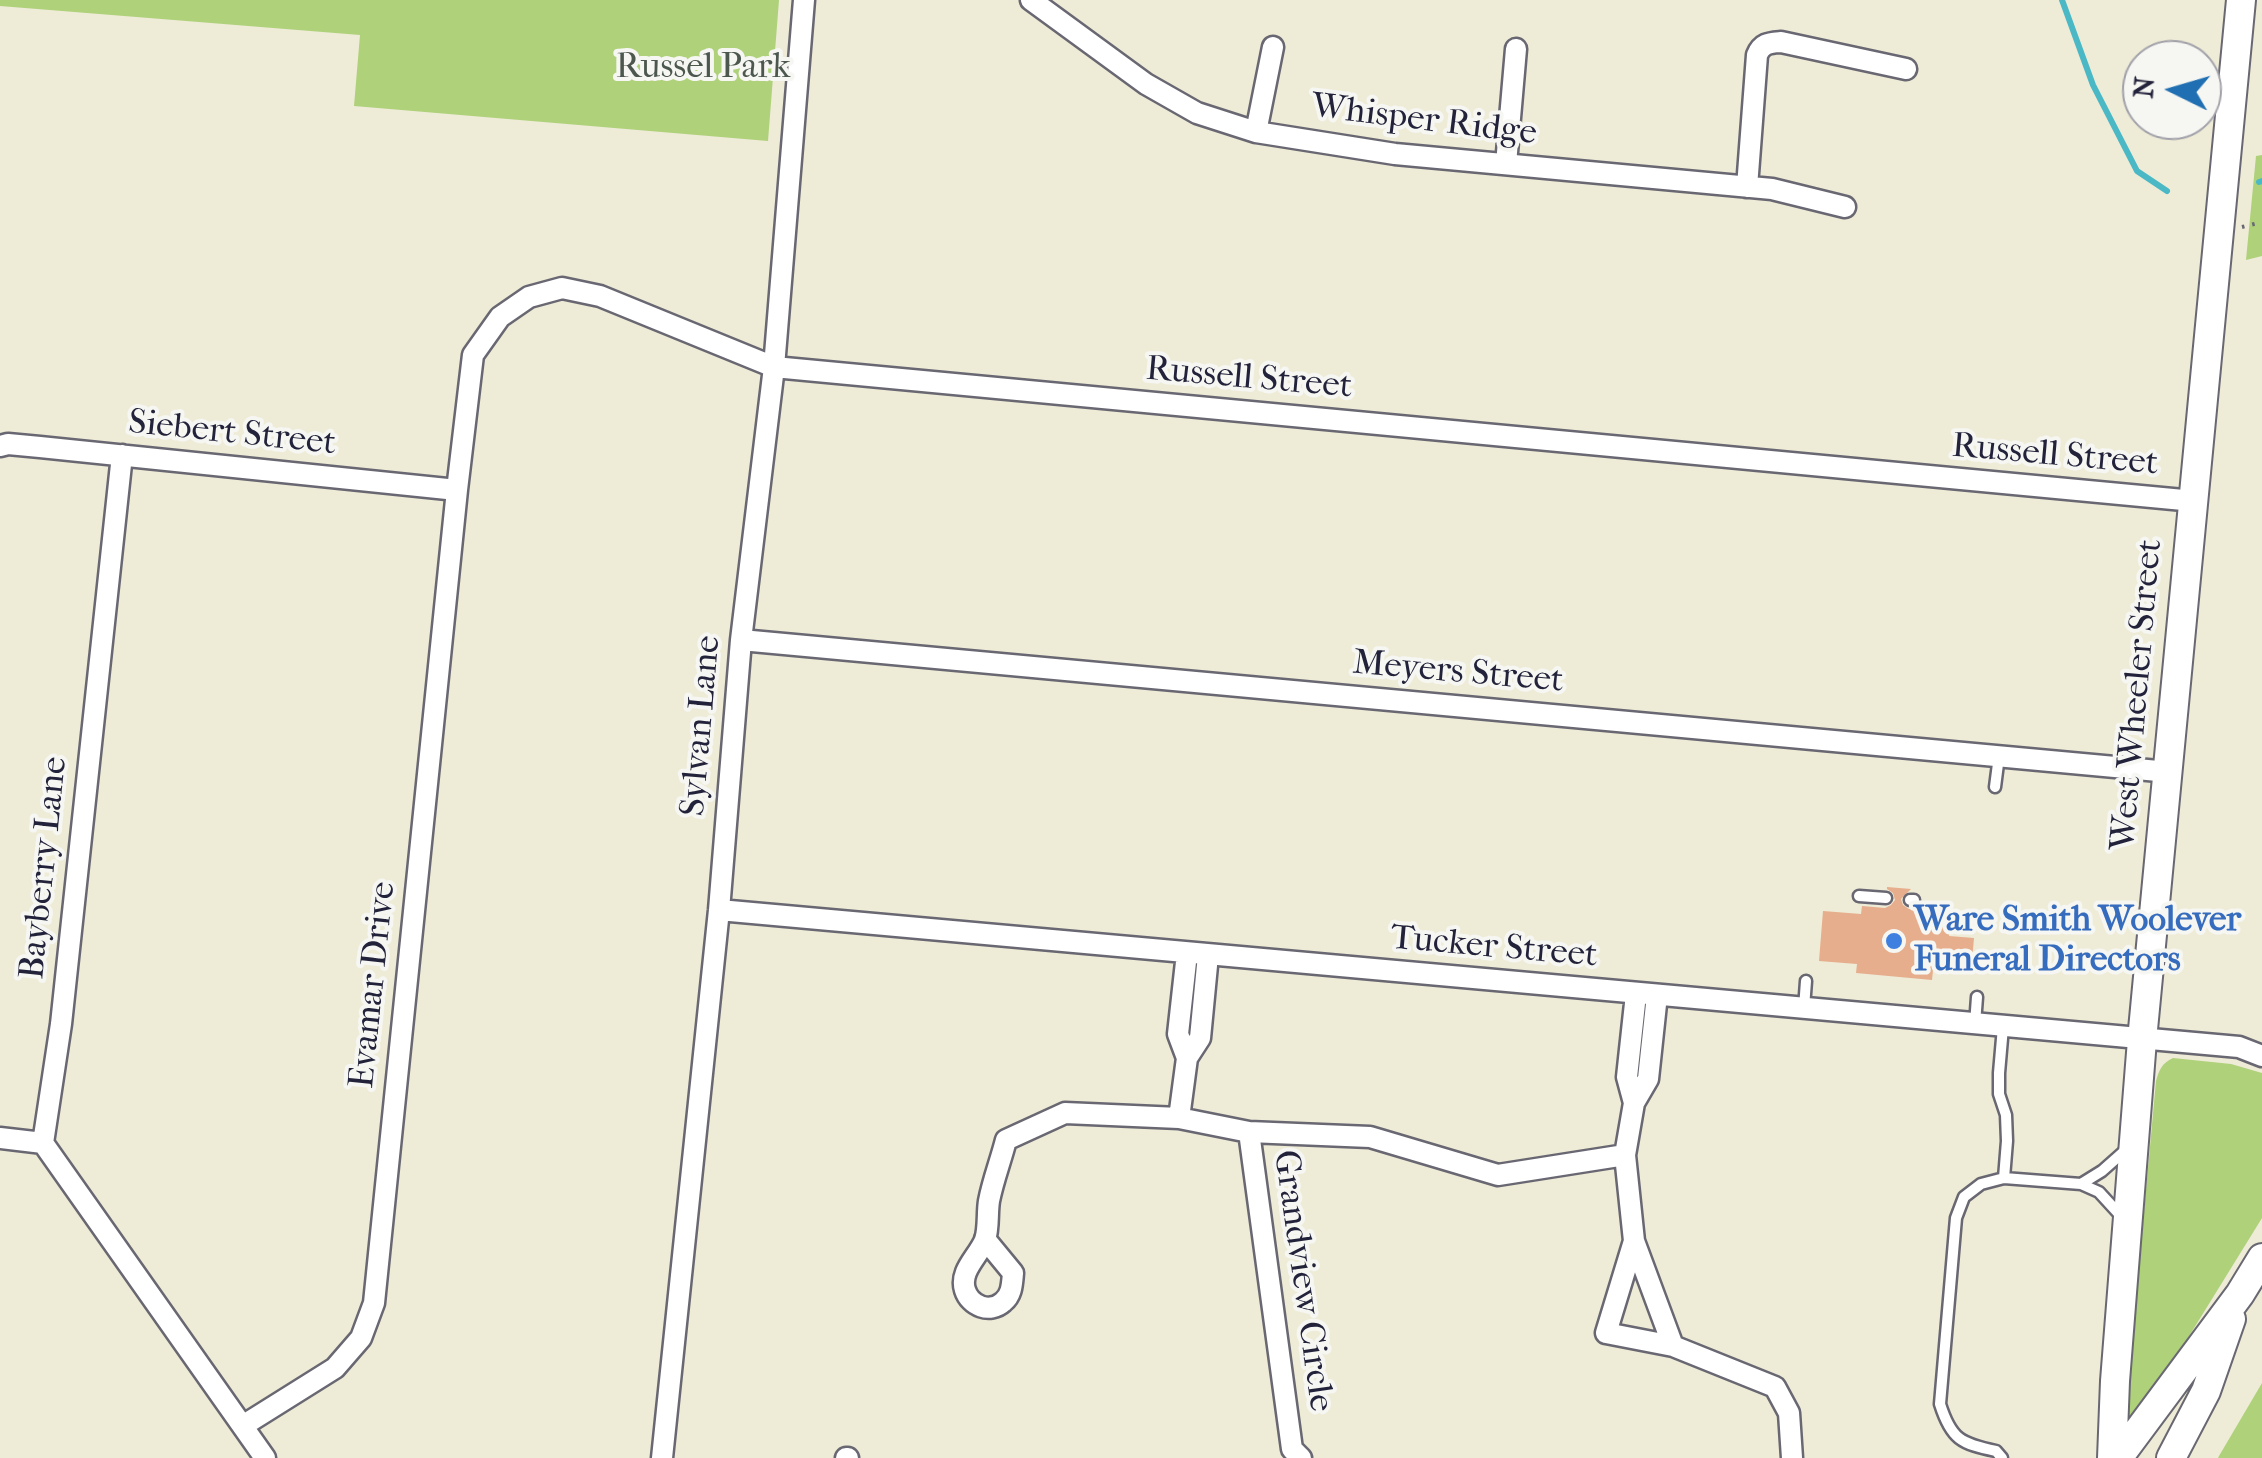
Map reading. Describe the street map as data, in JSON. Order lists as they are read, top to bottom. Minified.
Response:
{"streets":{"street":["Whisper Ridge","Russell Street","Siebert Street","Meyers Street","West Wheeler Street","Sylvan Lane","Bayberry Lane","Tucker Street","Evamar Drive","Grandview Circle"]},"crossings":[["Russell Street","Siebert Street"],["Russell Street","West Wheeler Street"],["Russell Street","Sylvan Lane"],["Russell Street","Evamar Drive"],["Siebert Street","Bayberry Lane"],["Siebert Street","Evamar Drive"],["Meyers Street","West Wheeler Street"],["Meyers Street","Sylvan Lane"],["West Wheeler Street","Tucker Street"],["Sylvan Lane","Tucker Street"]],"parks":["Russel Park"],"places":["Ware Smith Woolever Funeral Directors"],"north":"left"}
